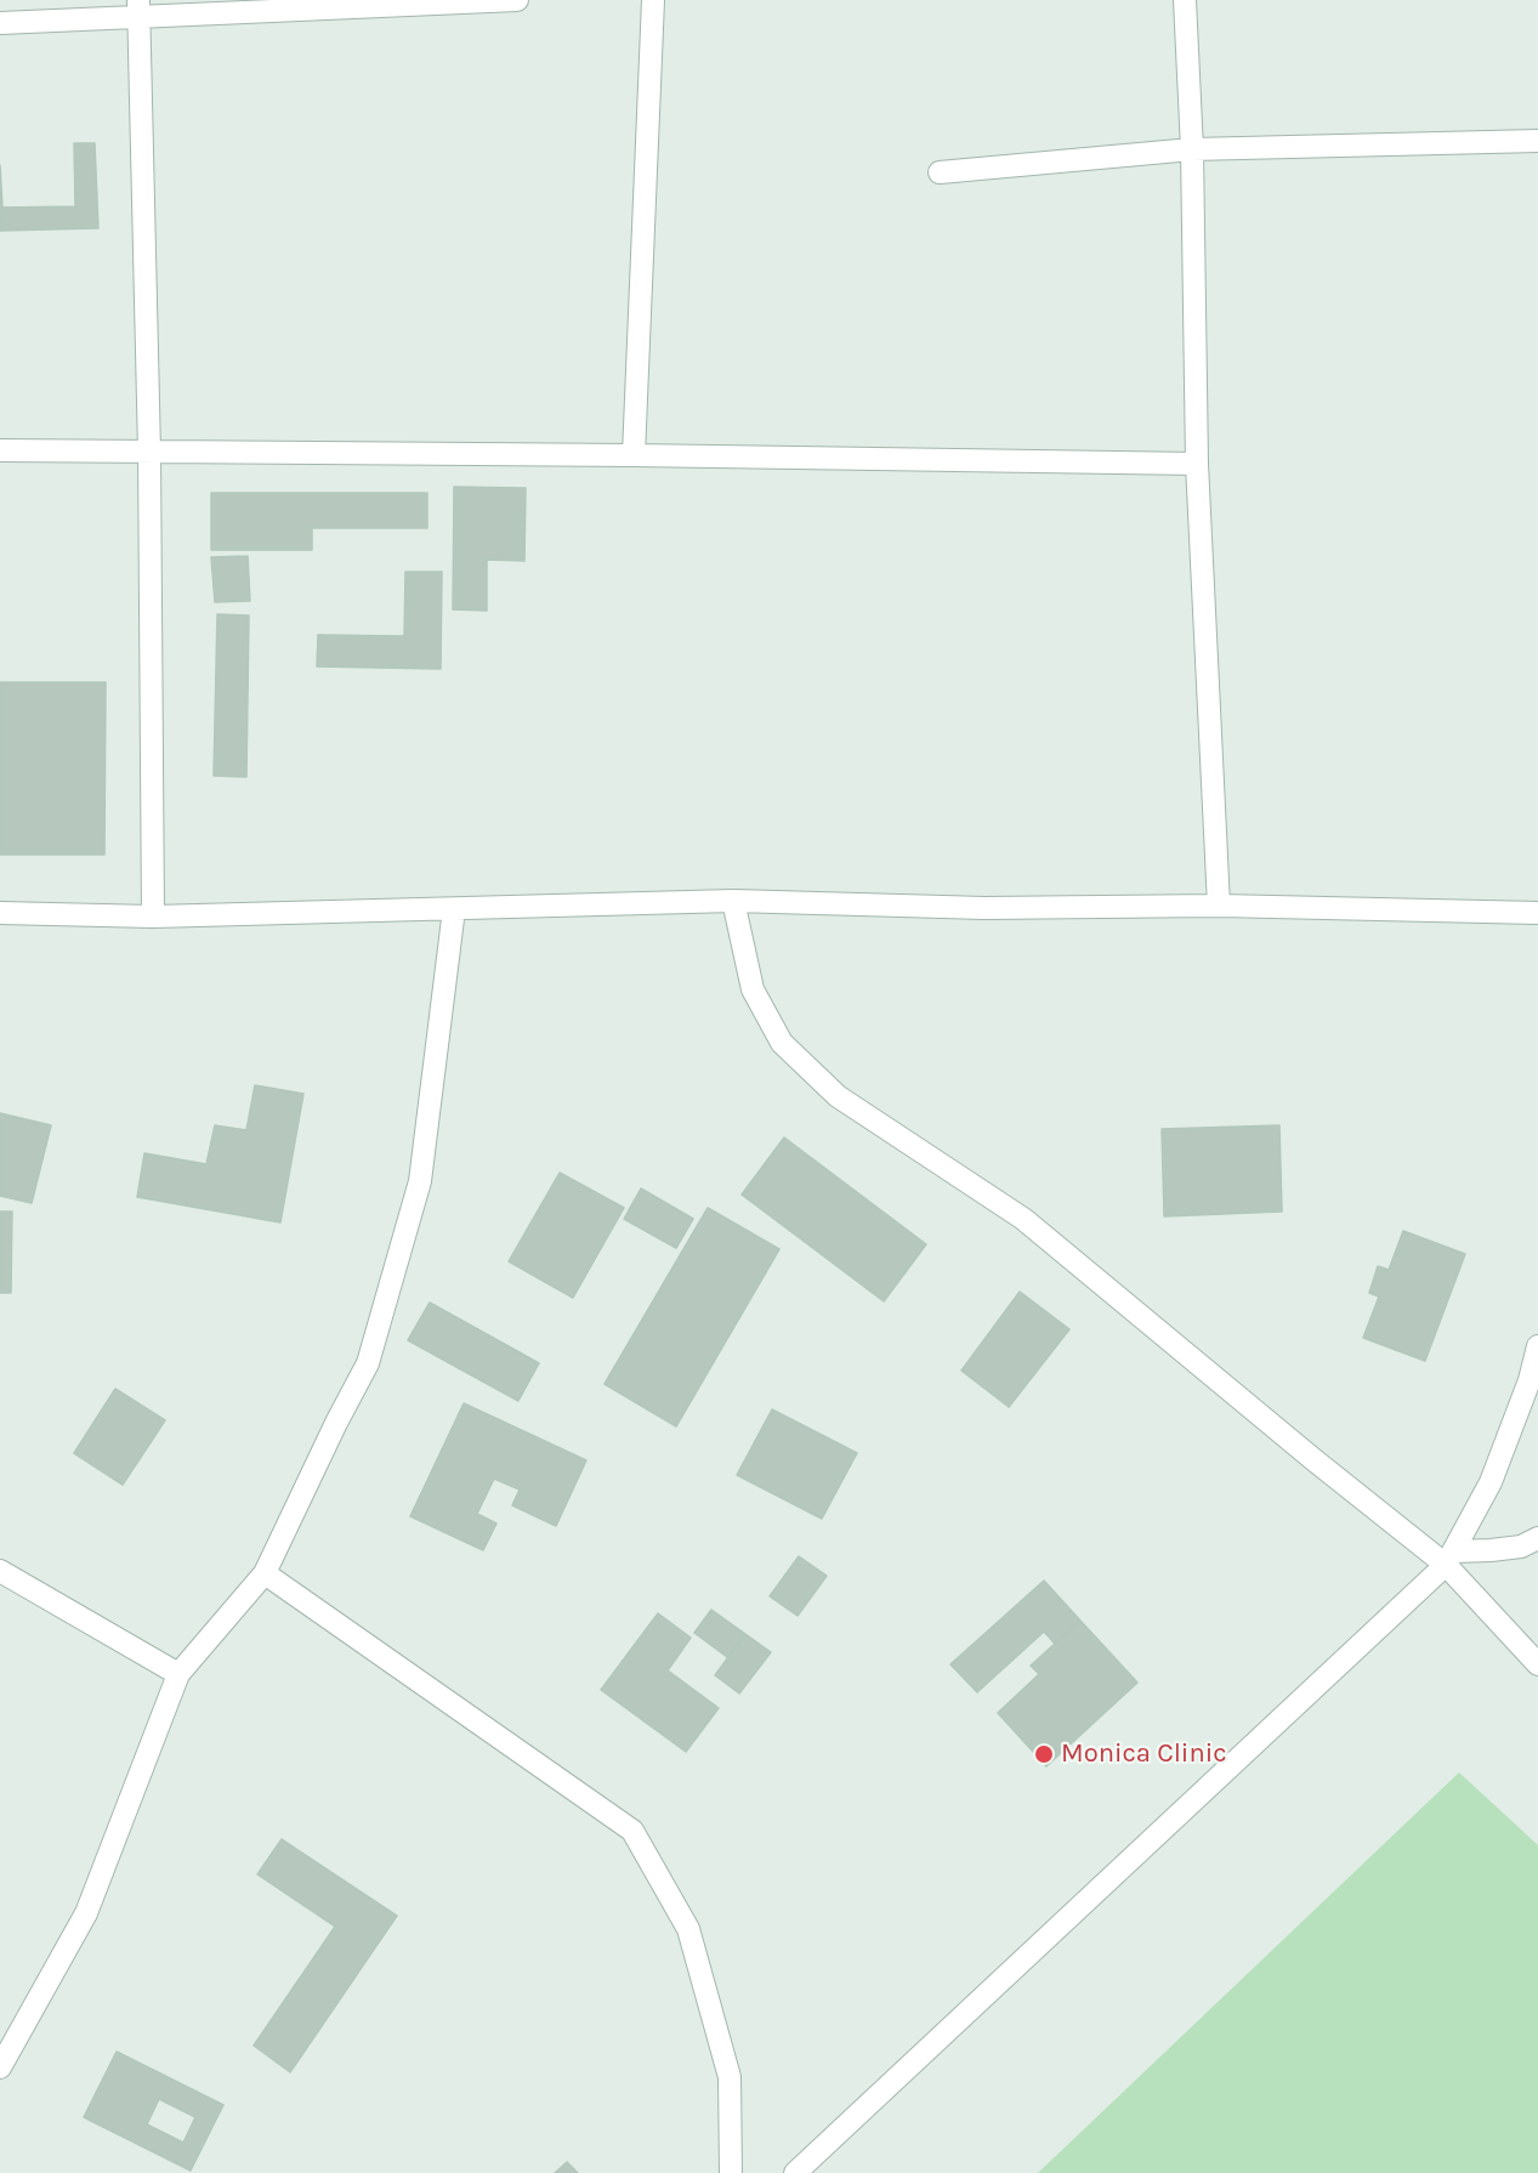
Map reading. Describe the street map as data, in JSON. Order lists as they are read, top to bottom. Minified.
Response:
{"places":["Monica Clinic"]}
